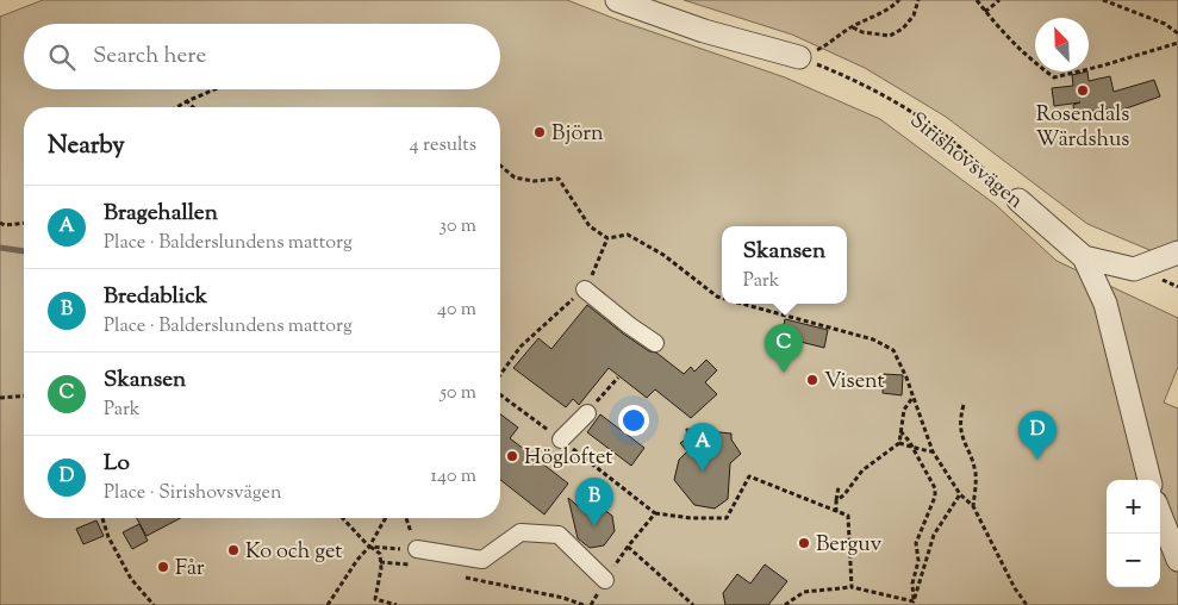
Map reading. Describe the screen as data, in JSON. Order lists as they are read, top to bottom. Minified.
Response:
{"streets":{"street":["Sirishovsvägen"]},"places":["Rosendals Wärdshus","Björn","Visent","Högloftet","Berguv","Ko och get","Får"],"north":"top left","page":{"search":"Search here","heading":["Nearby","4 results"],"list":[{"mark":"A","name":"Bragehallen","note":"Place · Balderslundens mattorg","value":"30 m"},{"mark":"B","name":"Bredablick","note":"Place · Balderslundens mattorg","value":"40 m"},{"mark":"C","name":"Skansen","note":"Park","value":"50 m"},{"mark":"D","name":"Lo","note":"Place · Sirishovsvägen","value":"140 m"}],"popup":["Skansen","Park"],"pins":["C","D","A","B"],"map_buttons":["+","−"]}}
